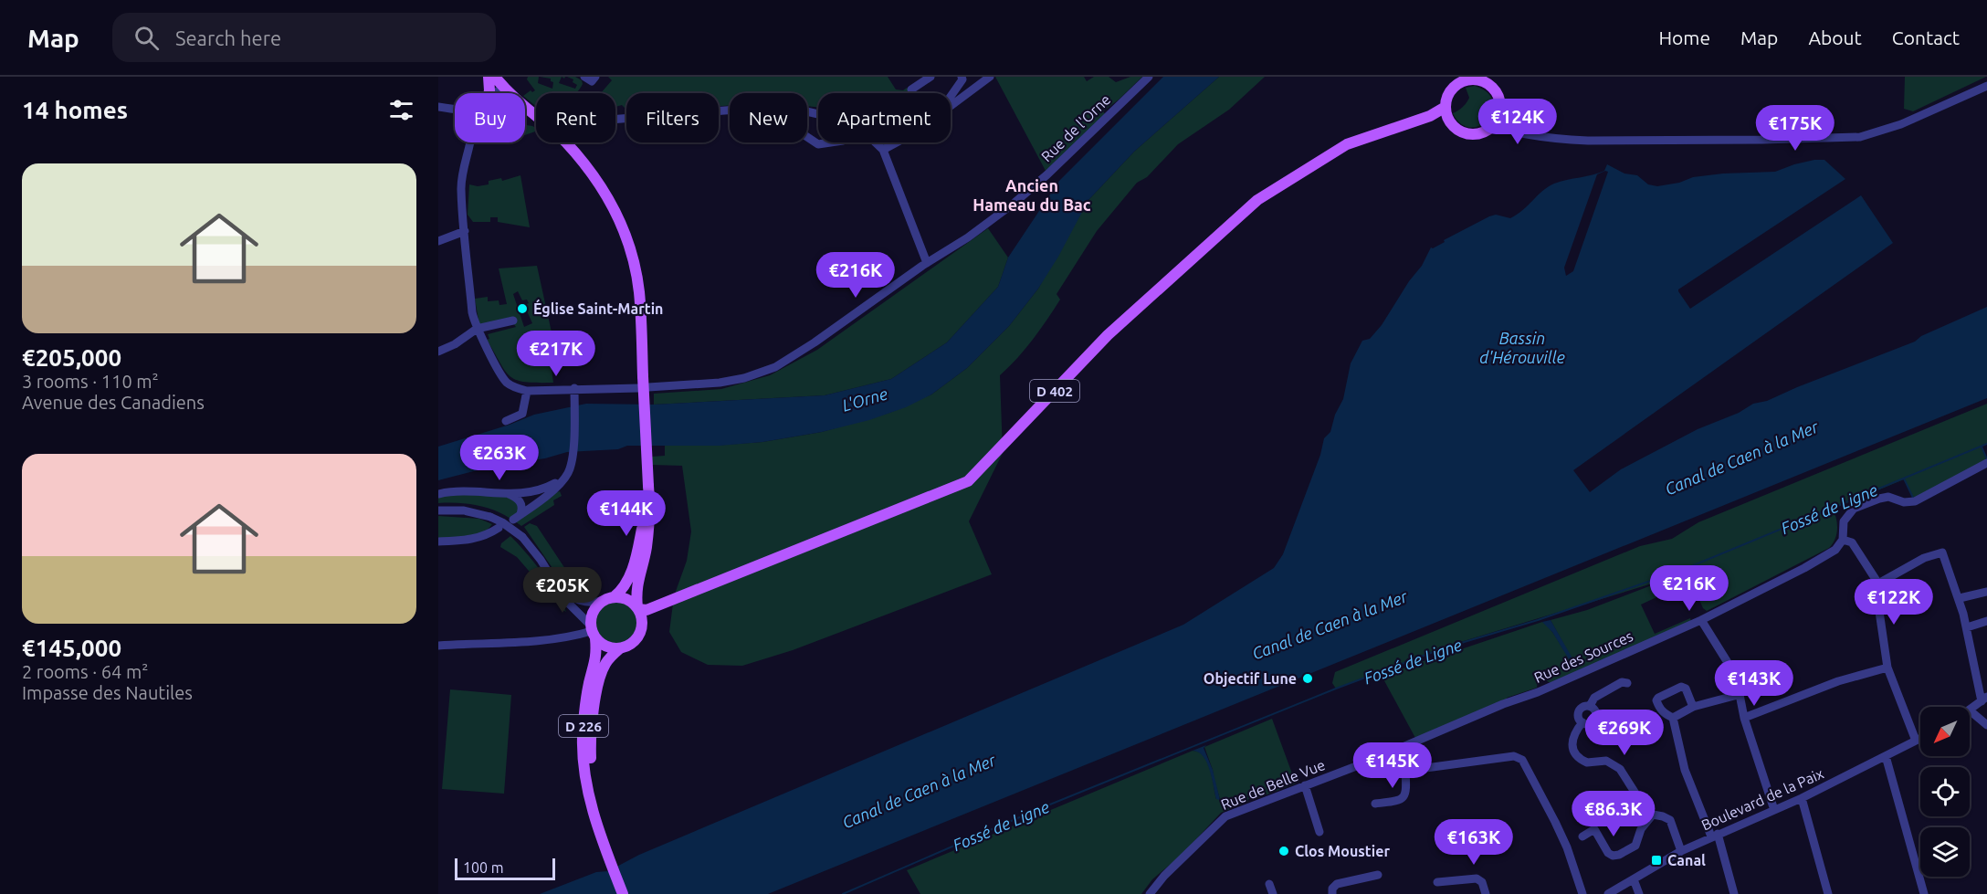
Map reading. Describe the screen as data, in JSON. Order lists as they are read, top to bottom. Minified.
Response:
{"streets":{"main road":["D 402","D 226"],"street":["Rue de l'Orne","Rue des Sources","Rue de Belle Vue","Boulevard de la Paix"]},"crossings":[["D 402","D 226"],["Rue des Sources","Rue de Belle Vue"]],"districts":["Ancien Hameau du Bac"],"water":["Bassin d'Hérouville","L'Orne","Canal de Caen à la Mer","Fossé de Ligne"],"places":{"other":["Église Saint-Martin","Objectif Lune","Clos Moustier"],"transit":["Canal"]},"scale_bar":"100 m","north":"bottom left","page":{"header":"Map","search":"Search here","nav":["Home","Map","About","Contact"],"heading":"14 homes","chip":["Buy","Rent","Filters","New","Apartment"],"price":["€124K","€175K","€216K","€217K","€263K","€144K","€216K","€205K","€122K","€143K","€269K","€145K","€86.3K","€163K"],"list":[{"name":"€205,000","note":"3 rooms · 110 m² · Avenue des Canadiens"},{"name":"€145,000","note":"2 rooms · 64 m² · Impasse des Nautiles"}],"scale":"100 m"}}
